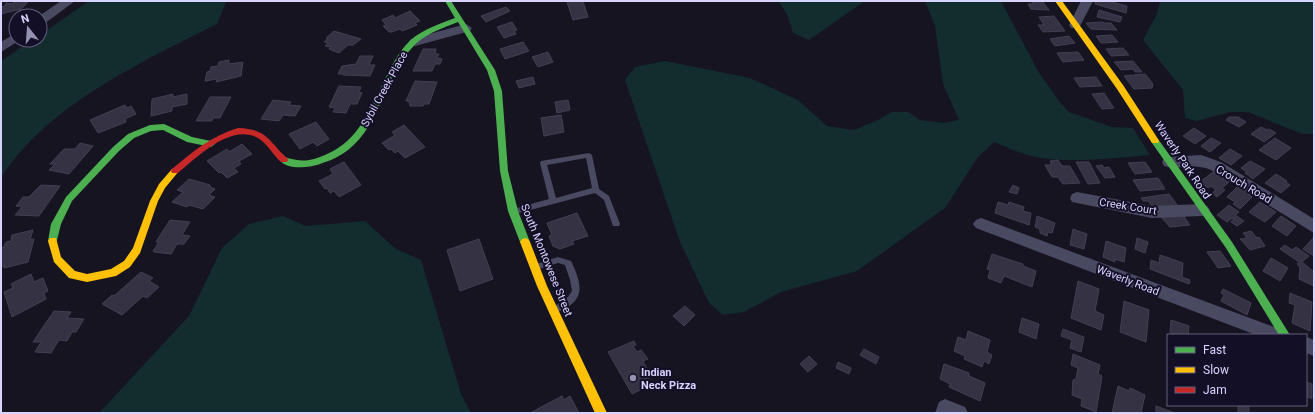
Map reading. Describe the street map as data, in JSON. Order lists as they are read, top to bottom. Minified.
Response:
{"streets":{"street":["Sybil Creek Place","Waverly Park Road","Crouch Road","Creek Court","South Montowese Street","Waverly Road"]},"crossings":[["Sybil Creek Place","South Montowese Street"],["Waverly Park Road","Crouch Road"],["Waverly Park Road","Creek Court"]],"places":["Indian Neck Pizza"],"legend":["Fast","Slow","Jam"],"north":"top"}
